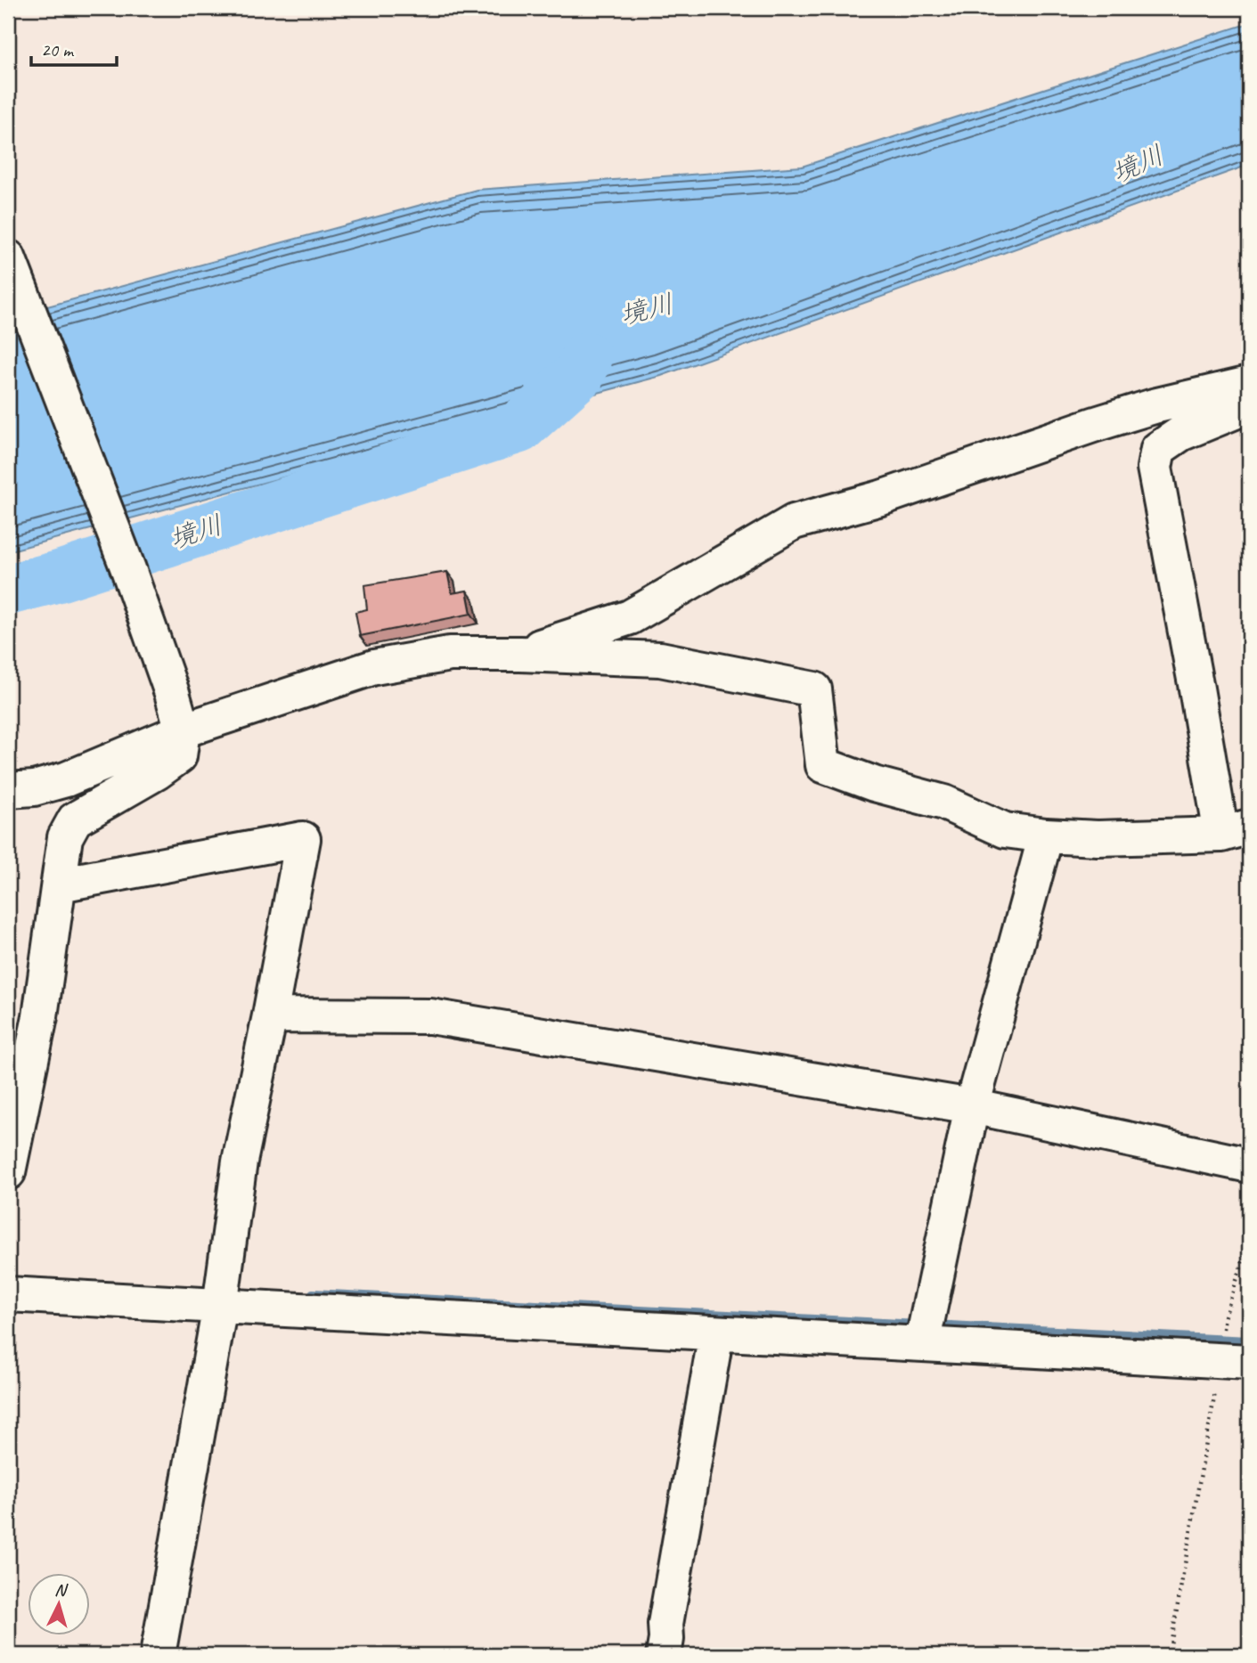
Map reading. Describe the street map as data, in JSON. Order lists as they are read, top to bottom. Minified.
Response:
{"water":["境川"],"scale_bar":"20 m","north":"top"}
